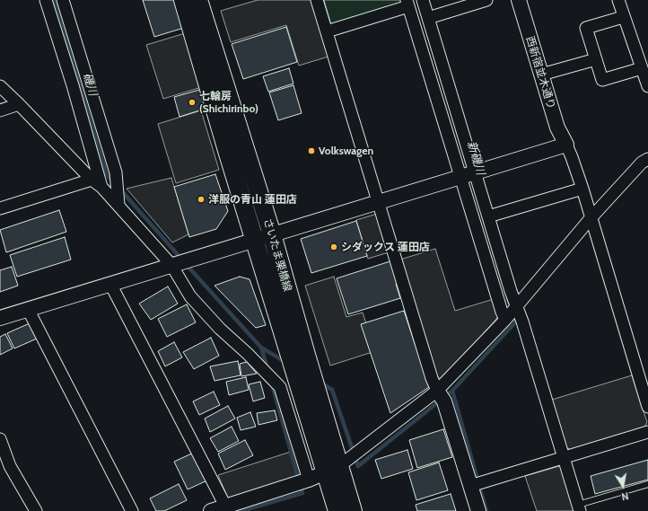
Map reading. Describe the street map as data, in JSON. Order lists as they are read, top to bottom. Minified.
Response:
{"streets":{"main road":["さいたま栗橋線"],"street":["西新宿並木通り"]},"water":["磯川","新磯川"],"places":["七輪房 (Shichirinbo)","Volkswagen","洋服の青山 蓮田店","シダックス 蓮田店"],"north":"bottom"}
